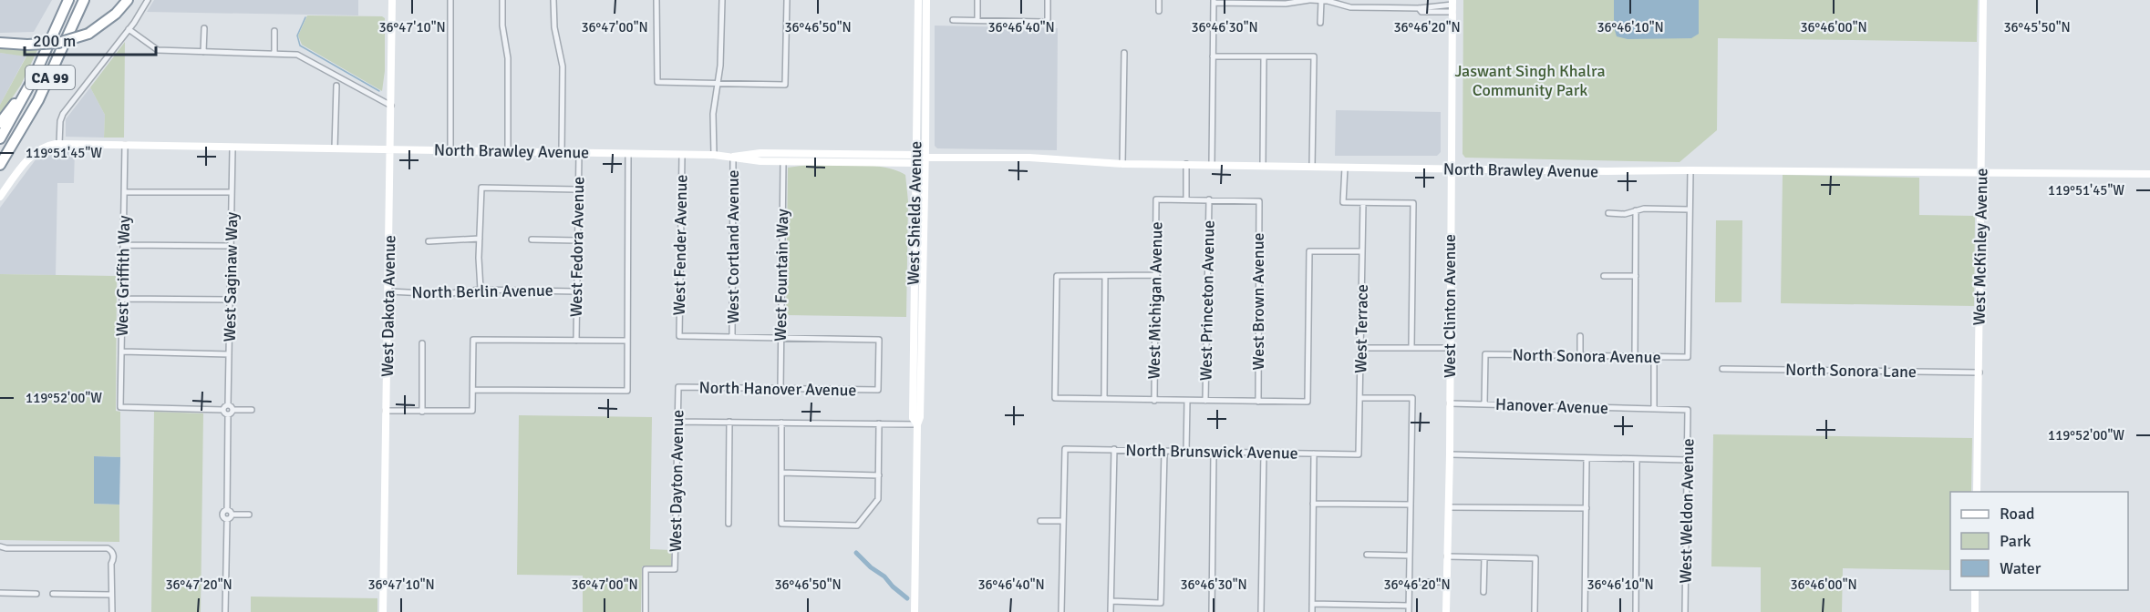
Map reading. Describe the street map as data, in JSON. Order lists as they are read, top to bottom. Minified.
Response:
{"streets":{"highway":["CA 99"],"street":["North Brawley Avenue","West Shields Avenue","West Fender Avenue","West Fedora Avenue","West Cortland Avenue","West McKinley Avenue","West Fountain Way","West Griffith Way","West Saginaw Way","North Berlin Avenue","West Michigan Avenue","West Princeton Avenue","West Brown Avenue","West Dakota Avenue","West Clinton Avenue","West Terrace","North Sonora Avenue","North Sonora Lane","North Hanover Avenue","Hanover Avenue","North Brunswick Avenue","West Dayton Avenue","West Weldon Avenue"]},"crossings":[["North Brawley Avenue","West Shields Avenue"],["North Brawley Avenue","West Fender Avenue"],["North Brawley Avenue","West Fedora Avenue"],["North Brawley Avenue","West Cortland Avenue"],["North Brawley Avenue","West McKinley Avenue"],["North Brawley Avenue","West Fountain Way"],["North Brawley Avenue","West Griffith Way"],["North Brawley Avenue","West Saginaw Way"],["North Brawley Avenue","West Dakota Avenue"],["North Brawley Avenue","West Clinton Avenue"],["West Fender Avenue","West Cortland Avenue"],["West Fedora Avenue","North Berlin Avenue"],["West McKinley Avenue","North Sonora Lane"],["West Fountain Way","North Hanover Avenue"],["North Berlin Avenue","West Dakota Avenue"],["West Princeton Avenue","West Brown Avenue"],["West Princeton Avenue","North Brunswick Avenue"],["West Clinton Avenue","Hanover Avenue"],["West Terrace","North Brunswick Avenue"],["North Sonora Avenue","Hanover Avenue"],["North Hanover Avenue","West Dayton Avenue"],["Hanover Avenue","West Weldon Avenue"]],"parks":["Jaswant Singh Khalra Community Park"],"legend":["Road","Park","Water"],"scale_bar":"200 m","coordinates":["36°47'10\"N","36°47'00\"N","36°46'50\"N","36°46'40\"N","36°46'30\"N","36°46'20\"N","36°46'10\"N","36°46'00\"N","36°45'50\"N","119°51'45\"W","119°52'00\"W","36°47'20\"N"]}
